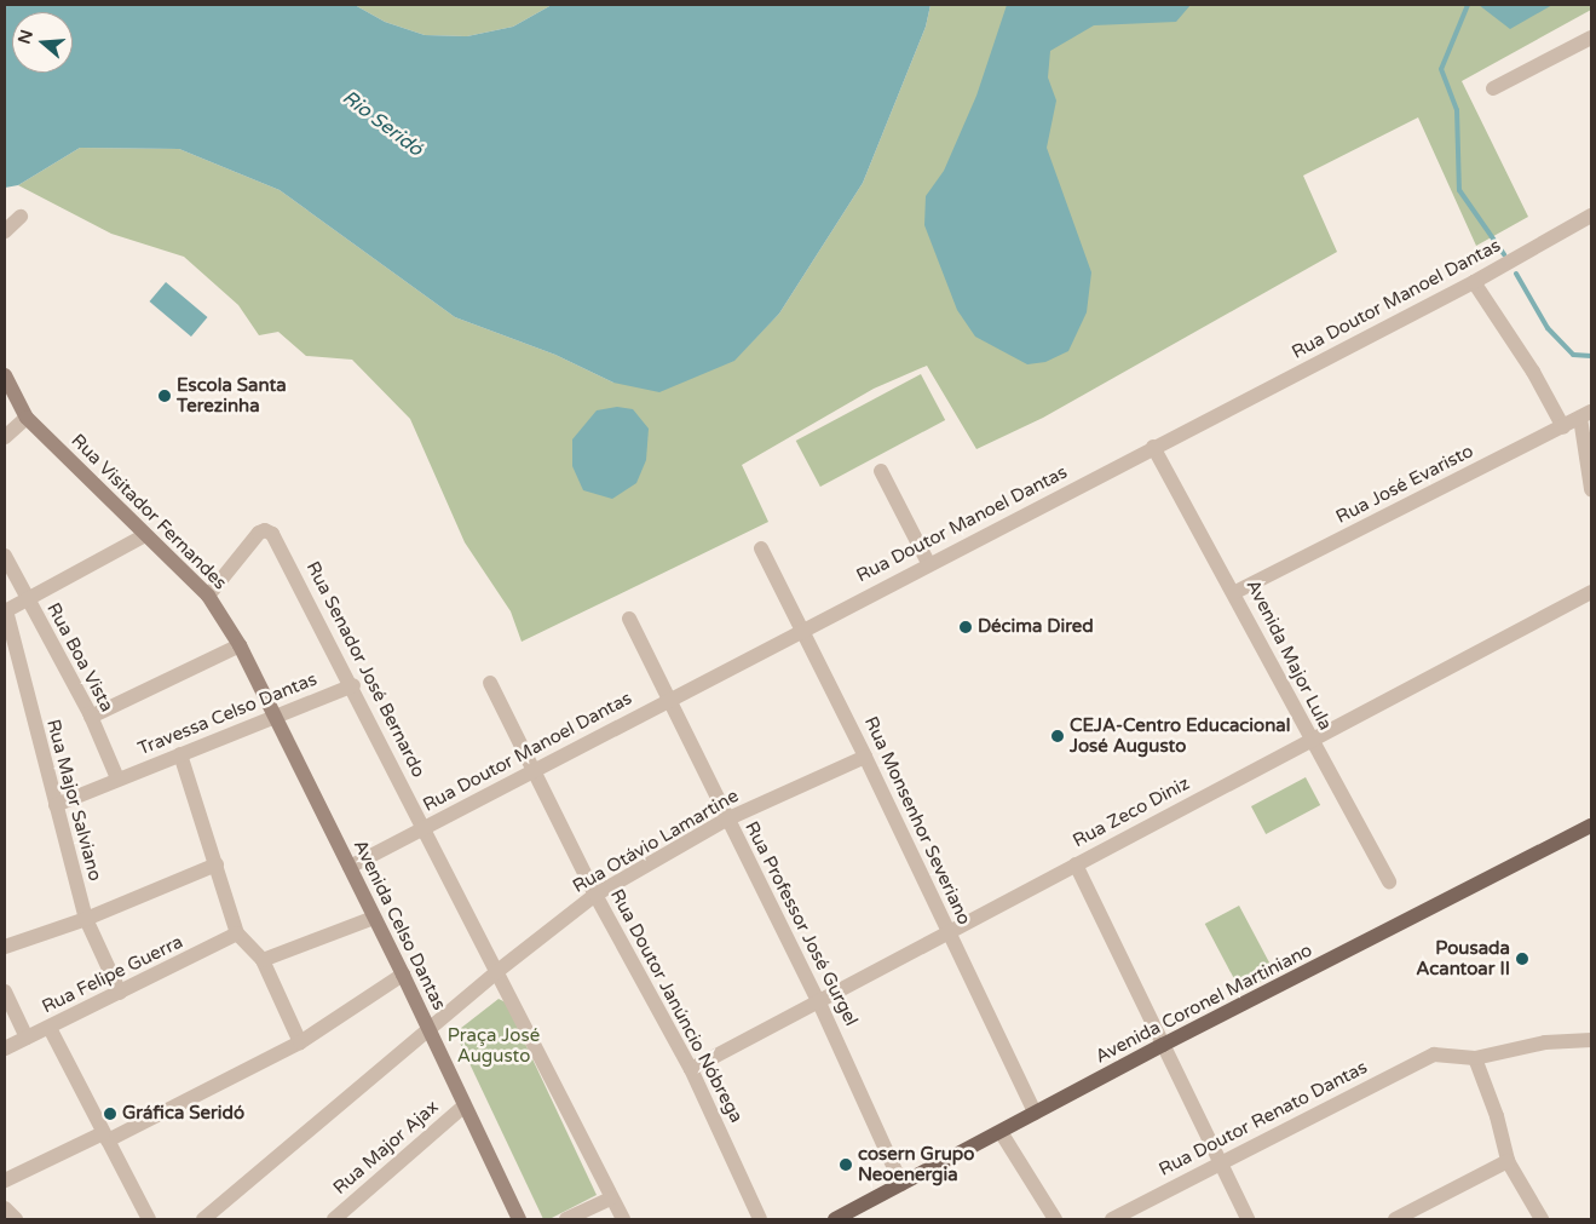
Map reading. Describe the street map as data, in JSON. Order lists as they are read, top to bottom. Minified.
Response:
{"streets":{"main road":["Rua Visitador Fernandes","Avenida Celso Dantas","Avenida Coronel Martiniano"],"street":["Rua Doutor Manoel Dantas","Rua José Evaristo","Avenida Major Lula","Rua Boa Vista","Rua Senador José Bernardo","Travessa Celso Dantas","Rua Major Salviano","Rua Zeco Diniz","Rua Monsenhor Severiano","Rua Otávio Lamartine","Rua Professor José Gurgel","Rua Felipe Guerra","Rua Doutor Janúncio Nóbrega","Rua Doutor Renato Dantas","Rua Major Ajax"]},"crossings":[["Rua Doutor Manoel Dantas","Avenida Major Lula"],["Rua Doutor Manoel Dantas","Rua Senador José Bernardo"],["Rua Doutor Manoel Dantas","Rua Monsenhor Severiano"],["Rua Doutor Manoel Dantas","Rua Professor José Gurgel"],["Rua Doutor Manoel Dantas","Avenida Celso Dantas"],["Rua Doutor Manoel Dantas","Rua Doutor Janúncio Nóbrega"],["Rua José Evaristo","Avenida Major Lula"],["Rua Visitador Fernandes","Rua Senador José Bernardo"],["Rua Visitador Fernandes","Travessa Celso Dantas"],["Rua Visitador Fernandes","Avenida Celso Dantas"],["Avenida Major Lula","Rua Zeco Diniz"],["Rua Boa Vista","Travessa Celso Dantas"],["Rua Senador José Bernardo","Travessa Celso Dantas"],["Rua Senador José Bernardo","Rua Otávio Lamartine"],["Travessa Celso Dantas","Rua Major Salviano"],["Travessa Celso Dantas","Avenida Celso Dantas"],["Rua Major Salviano","Rua Felipe Guerra"],["Rua Zeco Diniz","Rua Monsenhor Severiano"],["Rua Zeco Diniz","Rua Professor José Gurgel"],["Rua Zeco Diniz","Rua Doutor Janúncio Nóbrega"],["Rua Monsenhor Severiano","Rua Otávio Lamartine"],["Rua Monsenhor Severiano","Avenida Coronel Martiniano"],["Rua Otávio Lamartine","Rua Professor José Gurgel"],["Rua Otávio Lamartine","Avenida Celso Dantas"],["Rua Otávio Lamartine","Rua Doutor Janúncio Nóbrega"],["Rua Professor José Gurgel","Avenida Coronel Martiniano"],["Avenida Celso Dantas","Rua Major Ajax"]],"water":["Rio Seridó"],"parks":["Praça José Augusto"],"places":["Escola Santa Terezinha","Décima Dired","CEJA-Centro Educacional José Augusto","Pousada Acantoar II","Gráfica Seridó","cosern Grupo Neoenergia"],"north":"left"}
